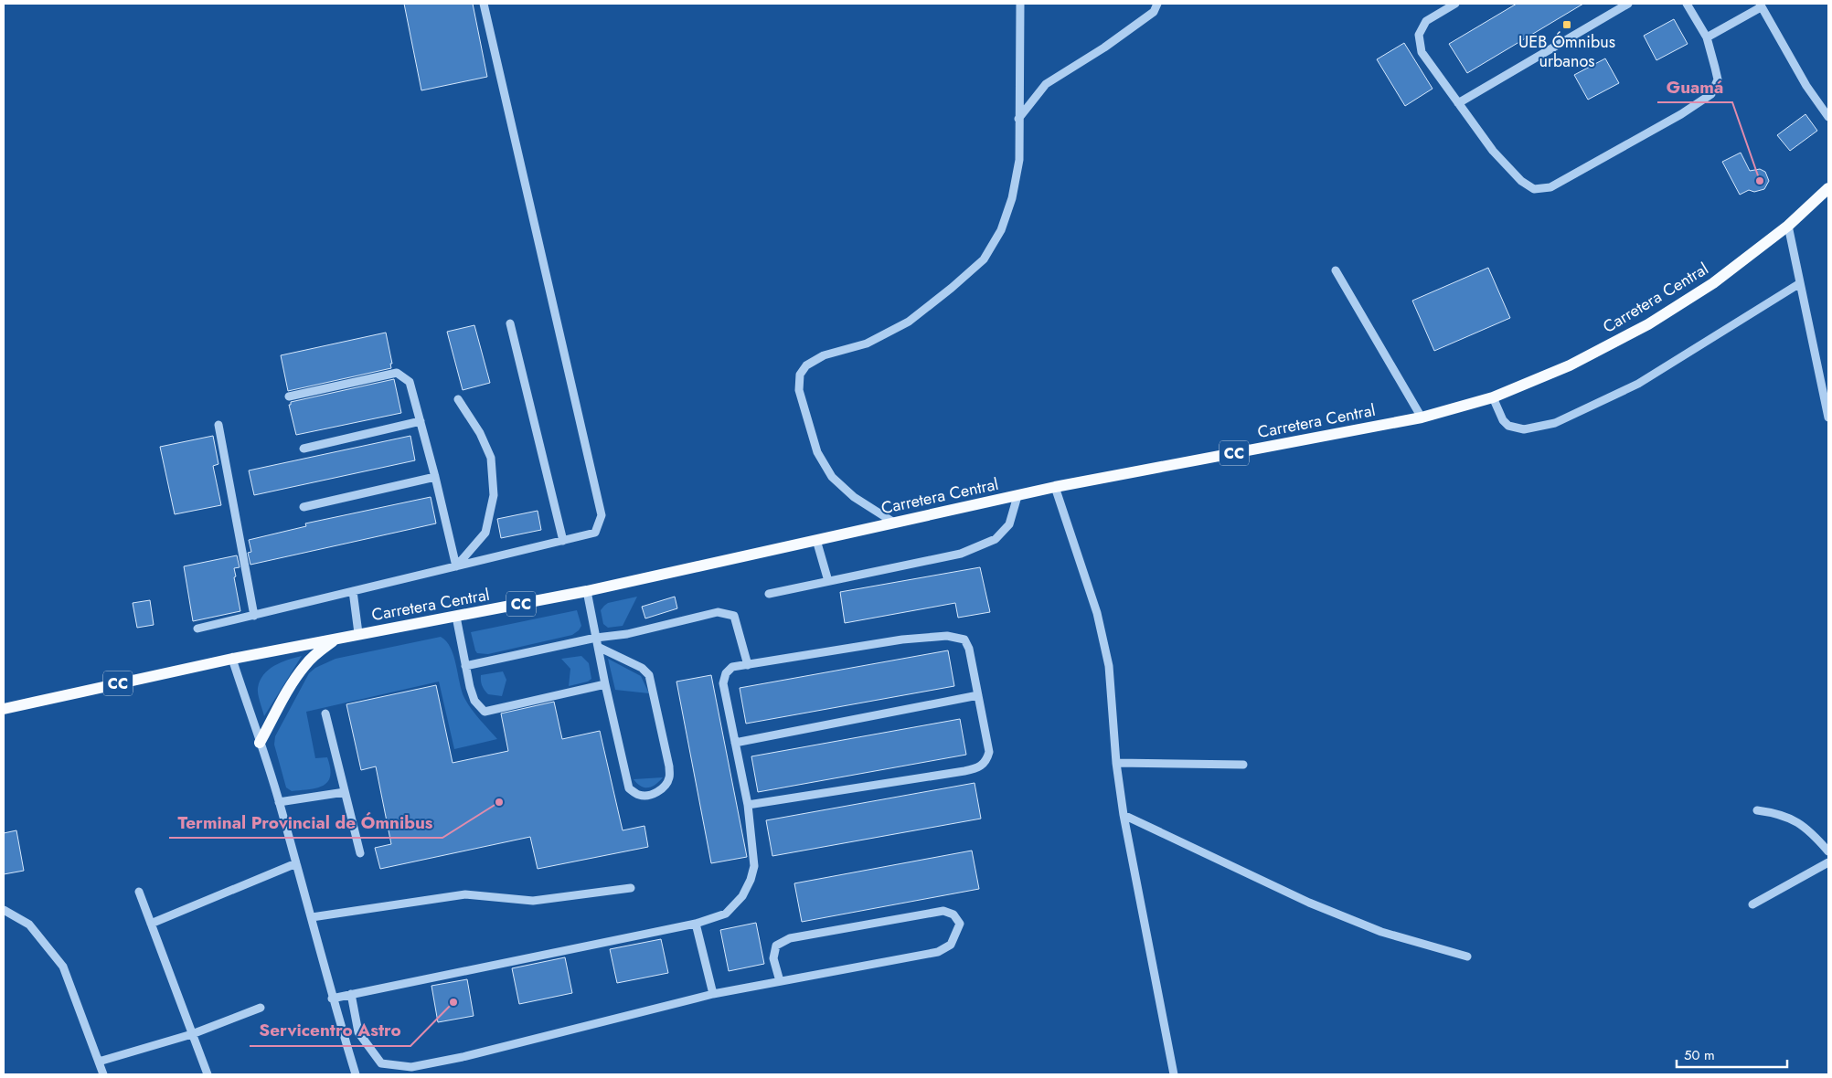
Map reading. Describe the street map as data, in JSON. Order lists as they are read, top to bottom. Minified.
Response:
{"streets":{"main road":["Carretera Central","CC"]},"places":{"transit":["UEB Ómnibus urbanos"],"other":["Guamá","Terminal Provincial de Ómnibus","Servicentro Astro"]},"scale_bar":"50 m"}
